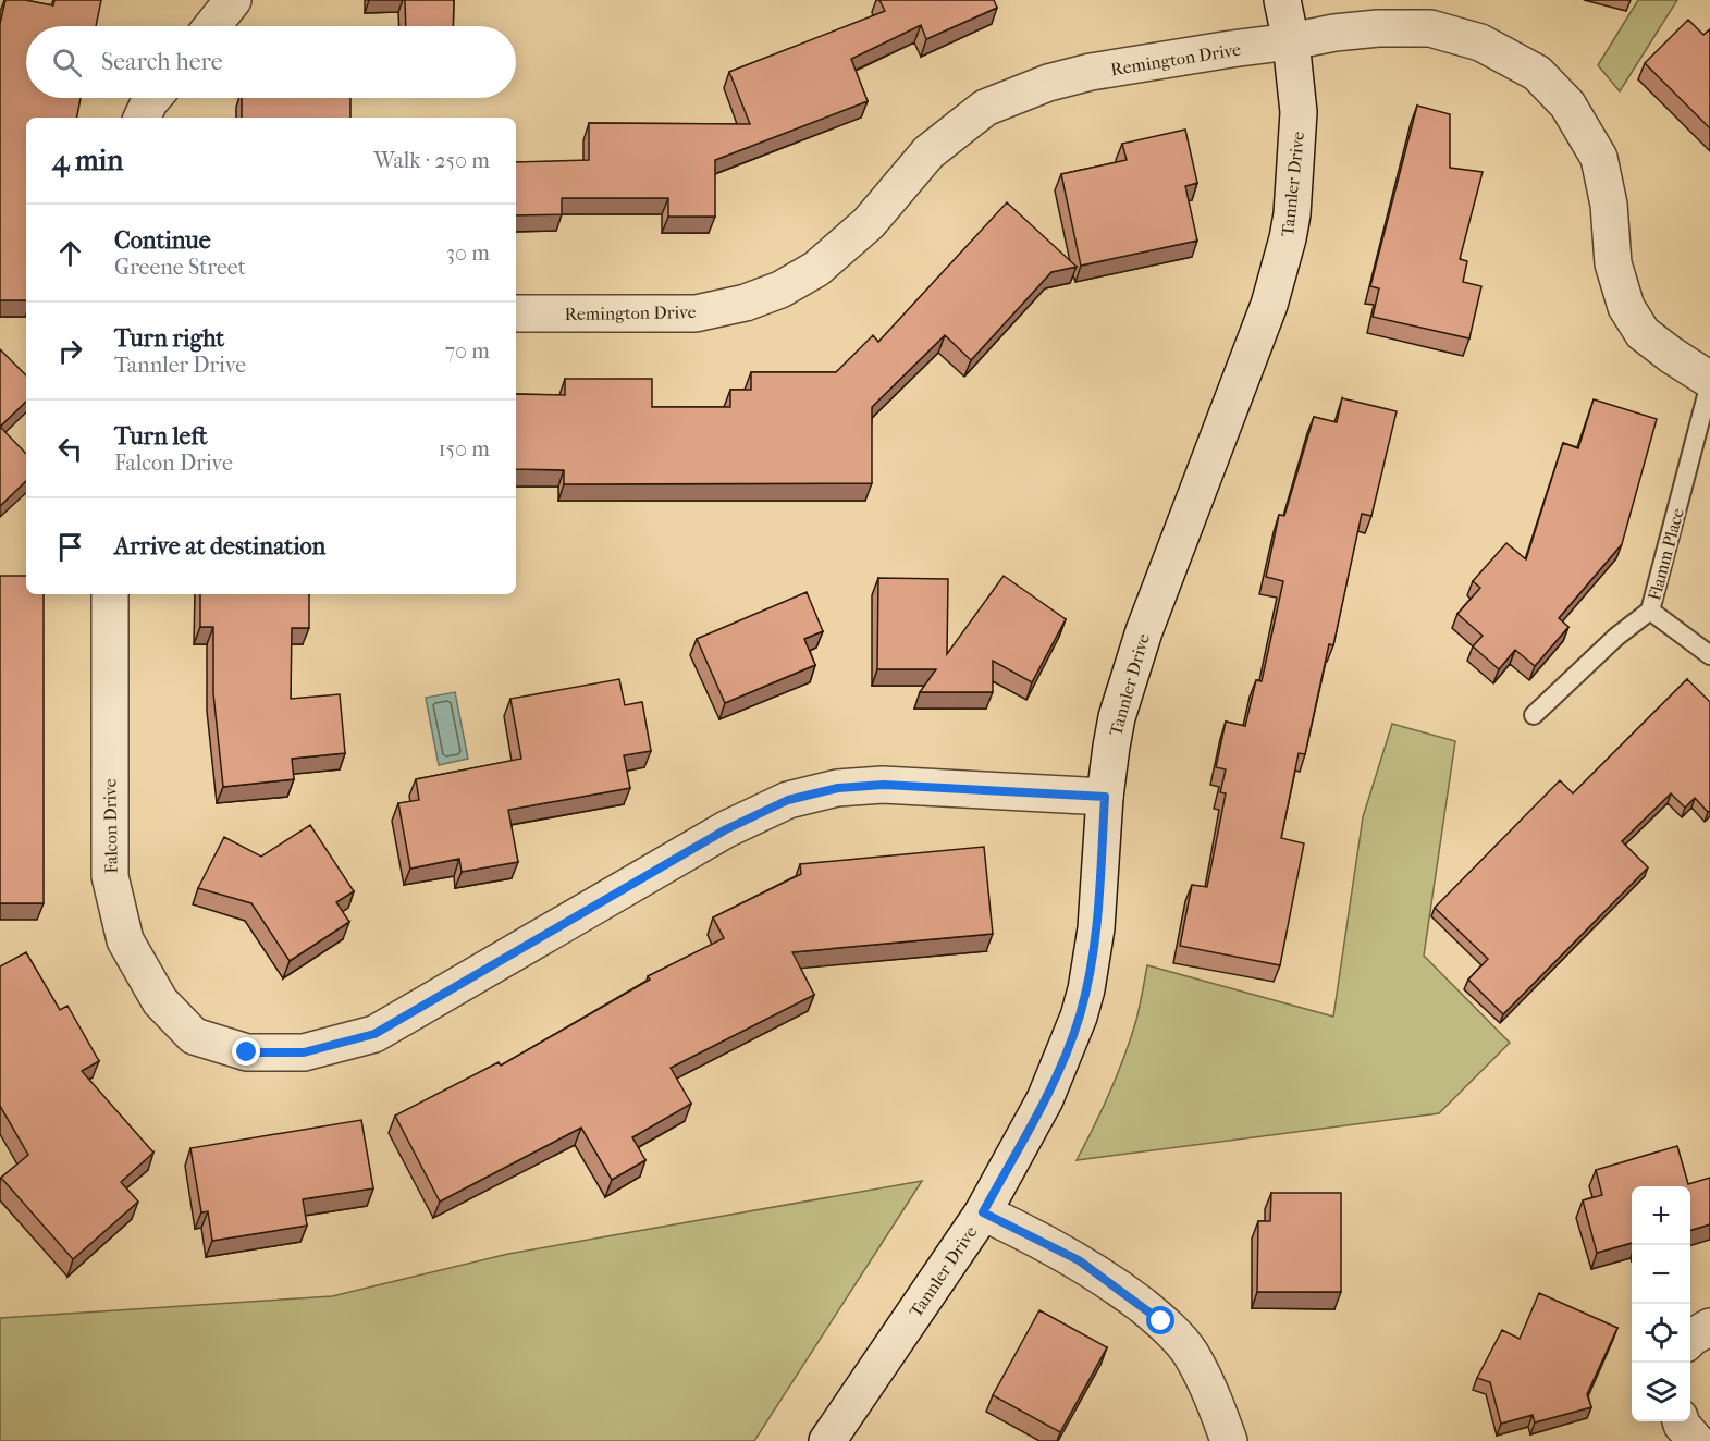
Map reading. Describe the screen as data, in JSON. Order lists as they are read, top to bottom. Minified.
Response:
{"streets":{"street":["Remington Drive","Tannler Drive","Falcon Drive"],"lane":["Flamm Place"]},"crossings":[["Remington Drive","Tannler Drive"],["Remington Drive","Flamm Place"],["Tannler Drive","Falcon Drive"]],"page":{"search":"Search here","heading":["4 min","Walk · 250 m"],"list":[["Continue","Greene Street","30 m"],["Turn right","Tannler Drive","70 m"],["Turn left","Falcon Drive","150 m"],"Arrive at destination"],"map_buttons":["+","−"]}}
